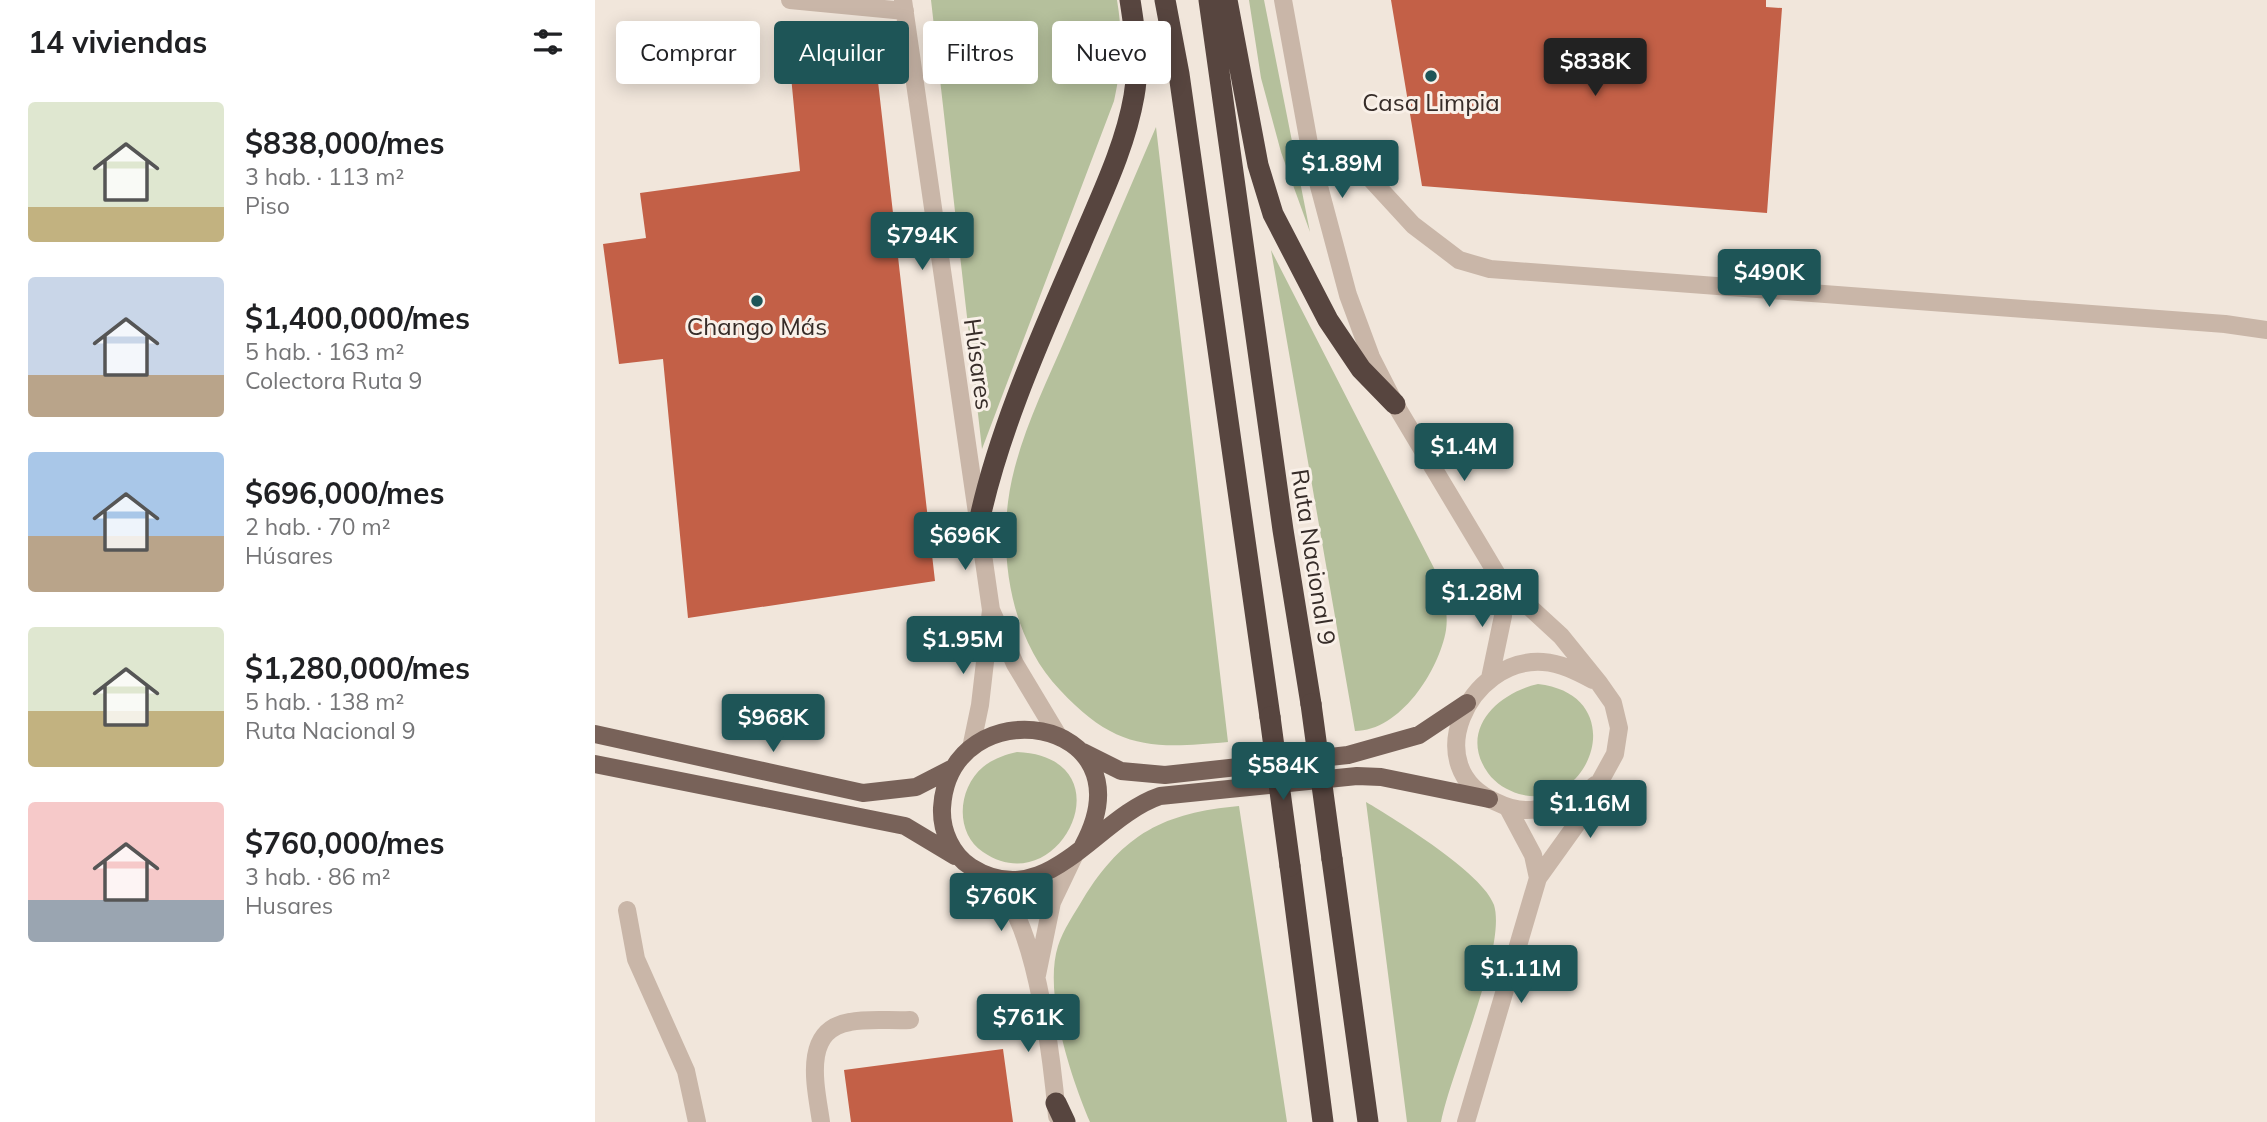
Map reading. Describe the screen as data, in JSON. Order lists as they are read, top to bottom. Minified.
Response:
{"streets":{"highway":["Ruta Nacional 9"],"street":["Húsares"]},"places":["Casa Limpia","Chango Más"],"page":{"heading":"14 viviendas","chip":["Comprar","Alquilar","Filtros","Nuevo"],"price":["$838K","$1.89M","$794K","$490K","$1.4M","$696K","$1.28M","$1.95M","$968K","$584K","$1.16M","$760K","$1.11M","$761K"],"list":[{"name":"$838,000/mes","note":"3 hab. · 113 m² · Piso"},{"name":"$1,400,000/mes","note":"5 hab. · 163 m² · Colectora Ruta 9"},{"name":"$696,000/mes","note":"2 hab. · 70 m² · Húsares"},{"name":"$1,280,000/mes","note":"5 hab. · 138 m² · Ruta Nacional 9"},{"name":"$760,000/mes","note":"3 hab. · 86 m² · Husares"}]}}
